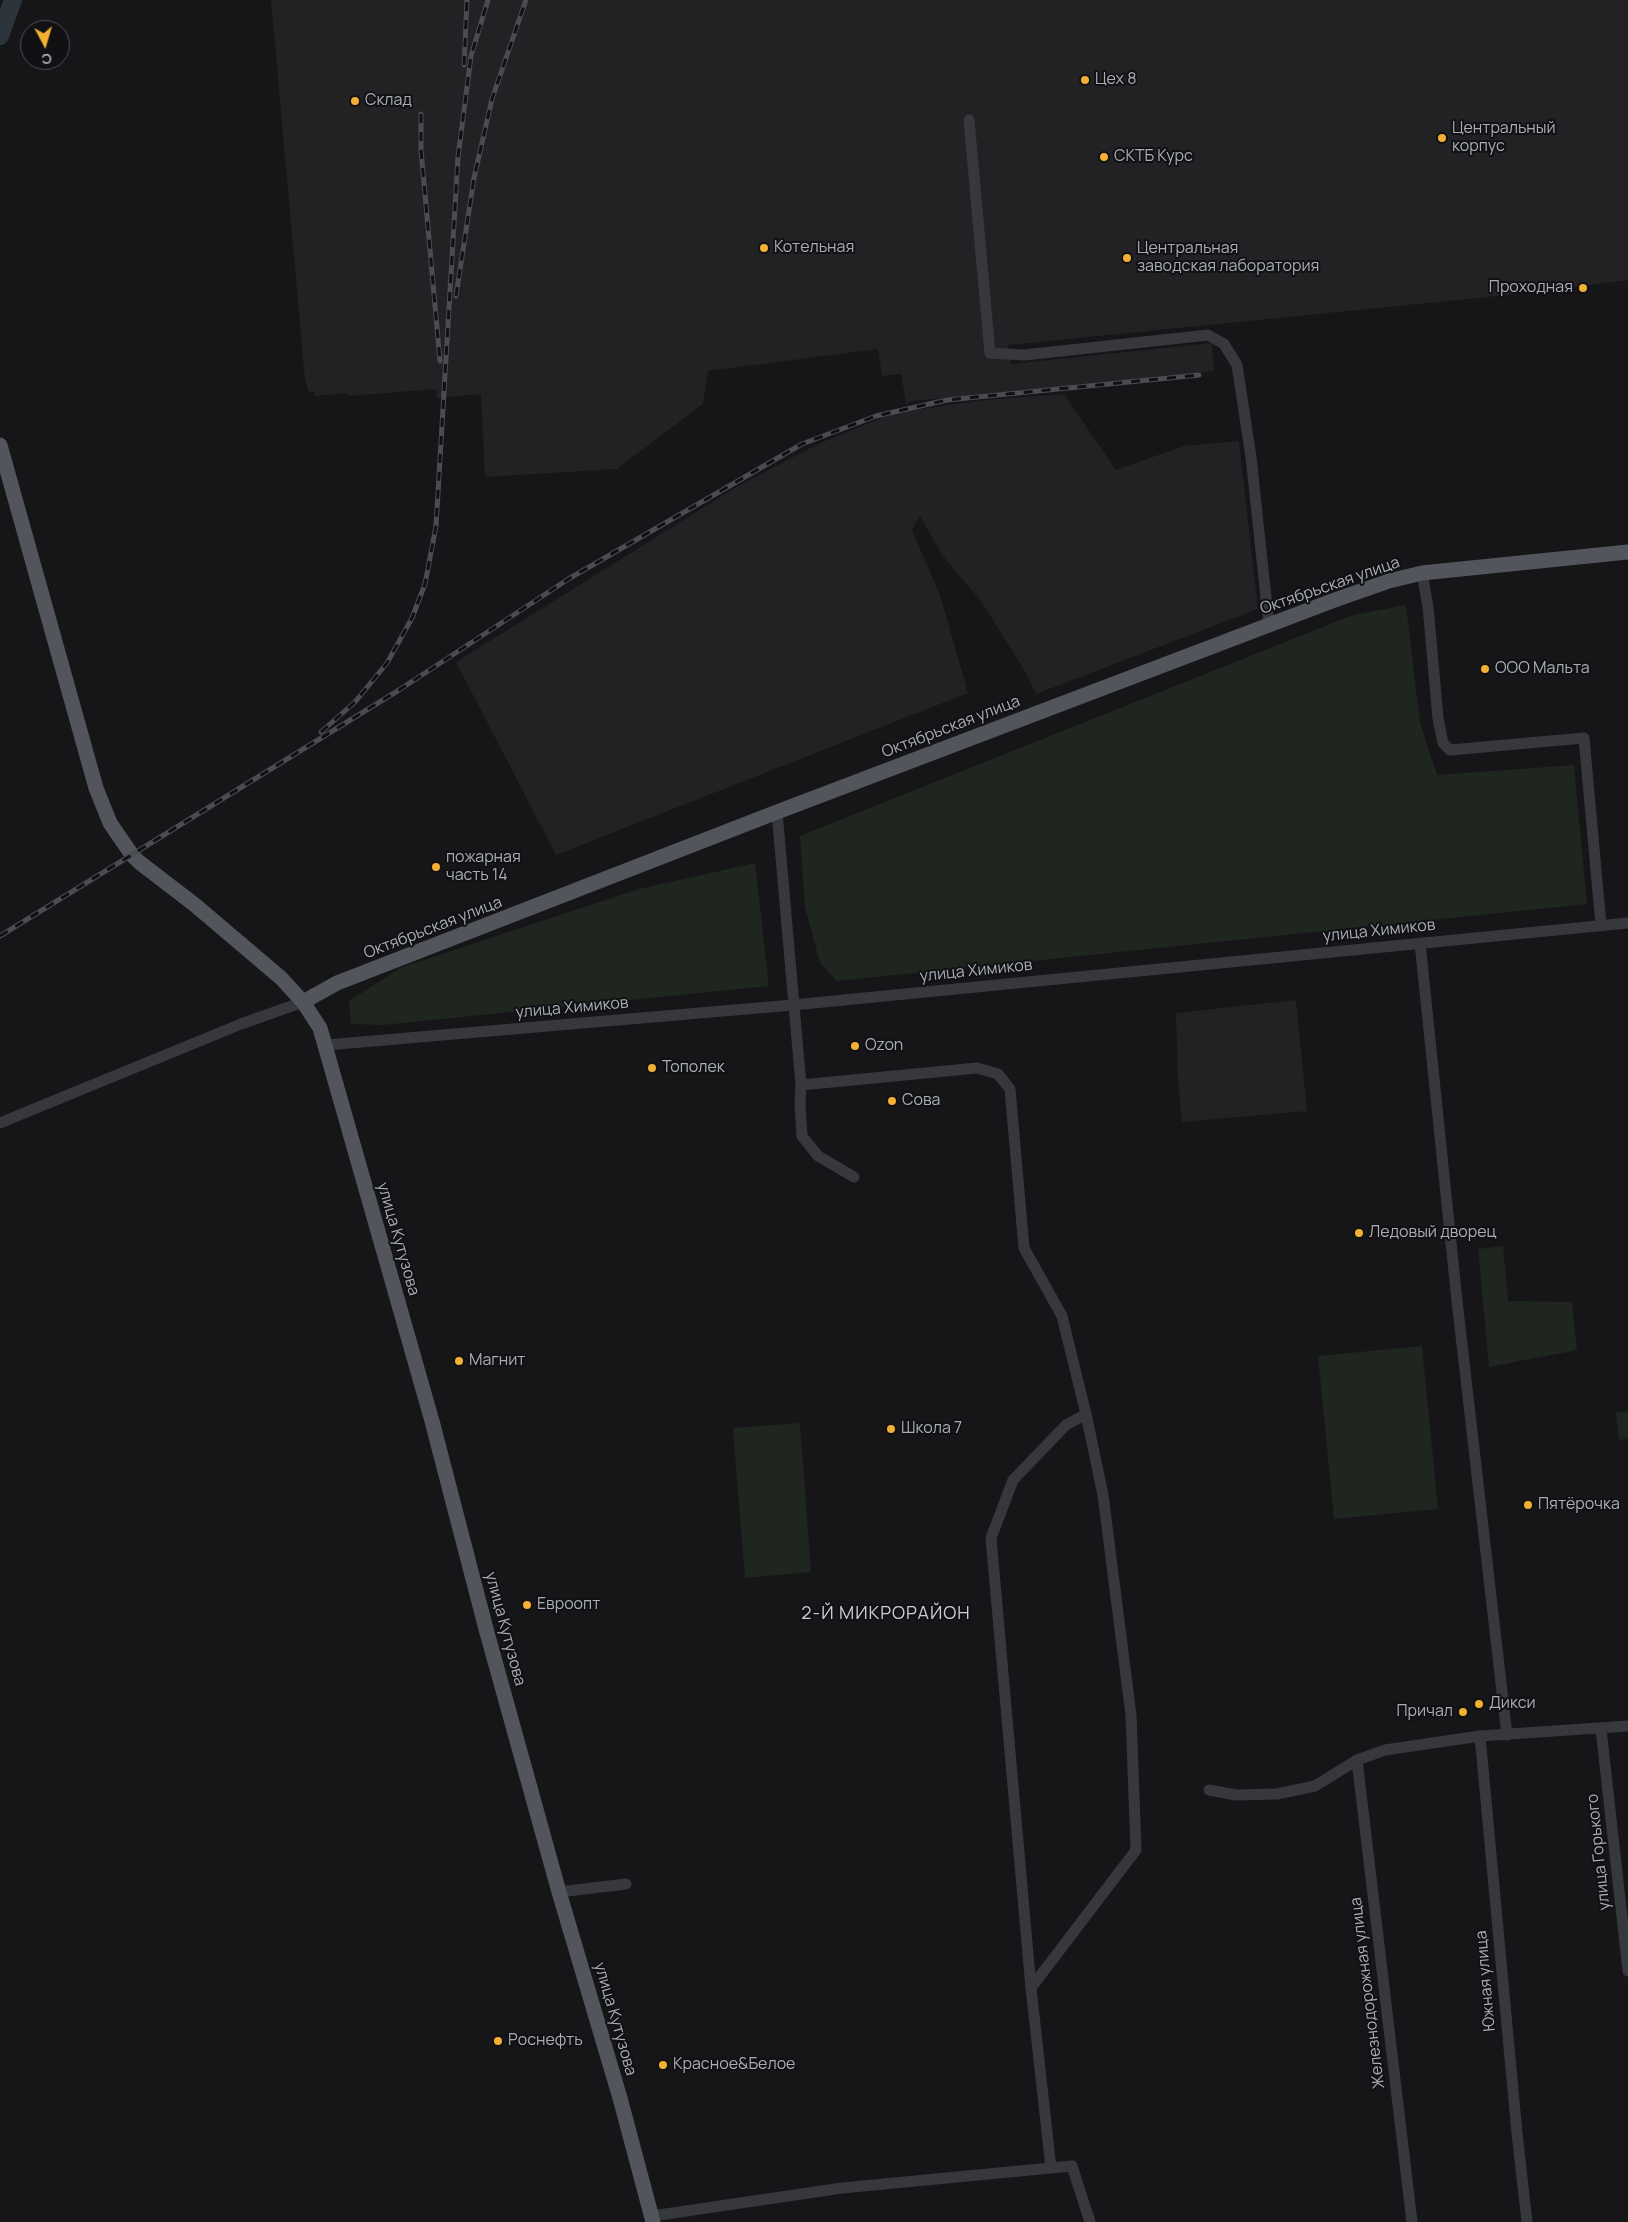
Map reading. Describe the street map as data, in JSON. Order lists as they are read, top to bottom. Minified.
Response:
{"streets":{"main road":["Октябрьская улица","улица Кутузова"],"street":["улица Химиков","улица Горького","Южная улица","Железнодорожная улица"]},"crossings":[["Октябрьская улица","улица Кутузова"],["улица Химиков","улица Кутузова"]],"districts":["2-Й МИКРОРАЙОН"],"places":["Цех 8","Склад","Центральный корпус","СКТБ Курс","Котельная","Центральная заводская лаборатория","Проходная","ООО Мальта","пожарная часть 14","Ozon","Тополек","Сова","Ледовый дворец","Магнит","Школа 7","Пятёрочка","Евроопт","Дикси","Причал","Роснефть","Красное&Белое"],"north":"bottom"}
